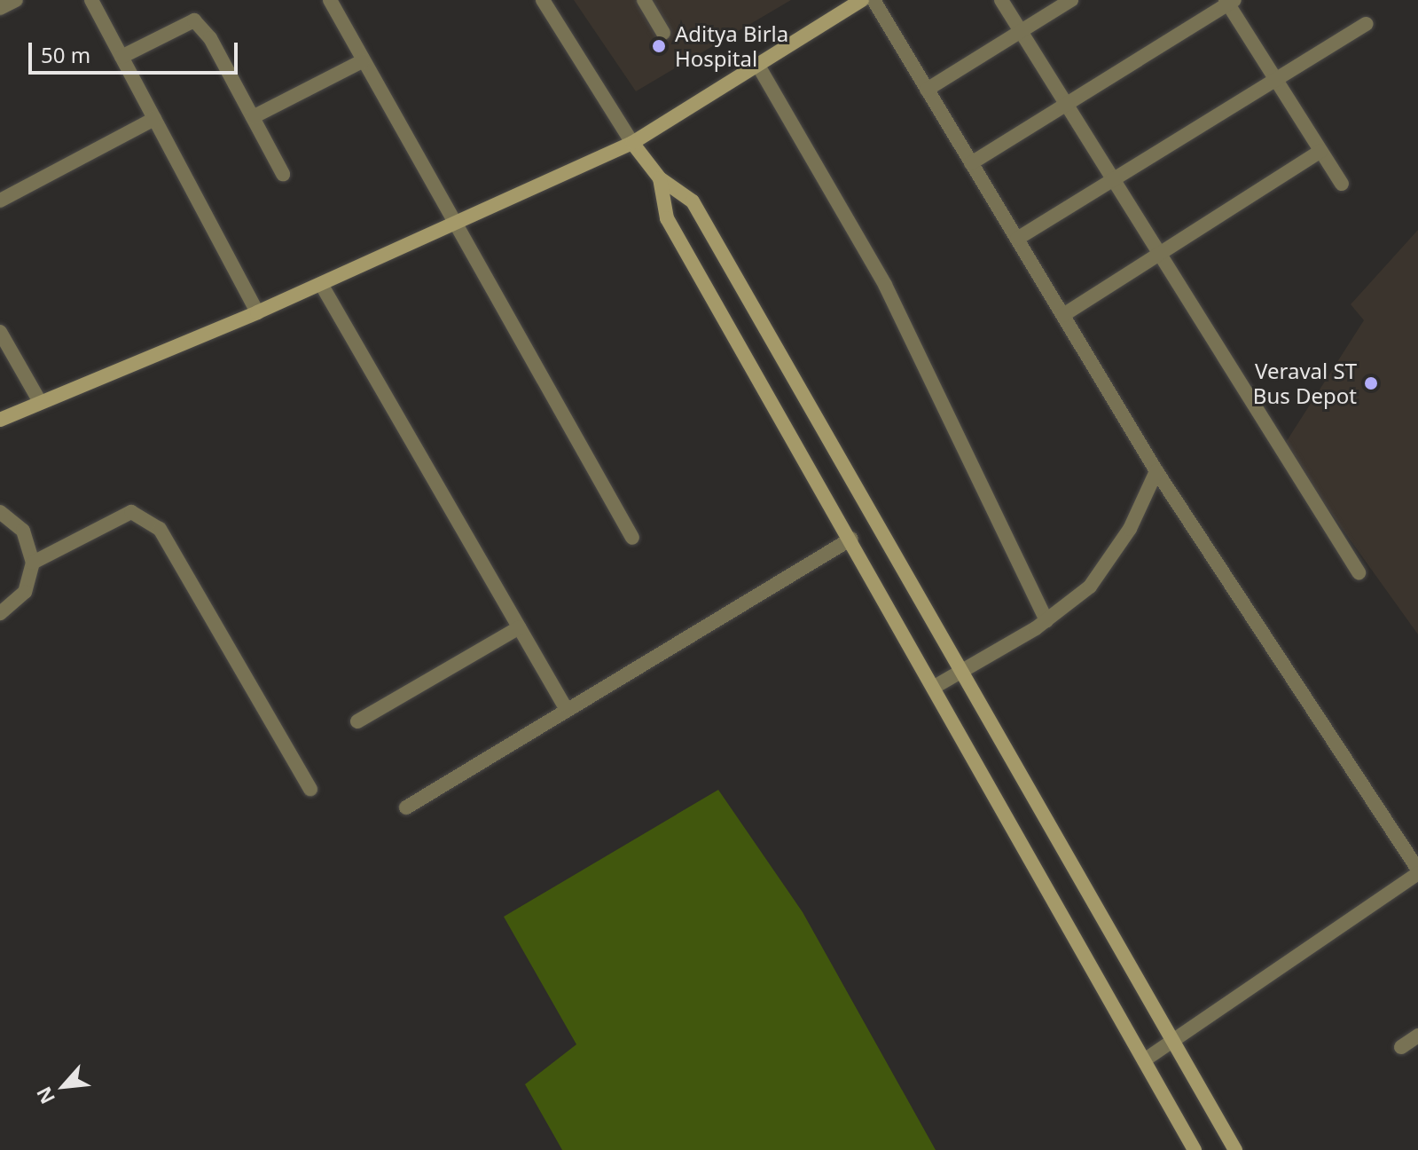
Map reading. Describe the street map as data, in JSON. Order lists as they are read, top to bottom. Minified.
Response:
{"places":["Aditya Birla Hospital","Veraval ST Bus Depot"],"scale_bar":"50 m","north":"bottom left"}
